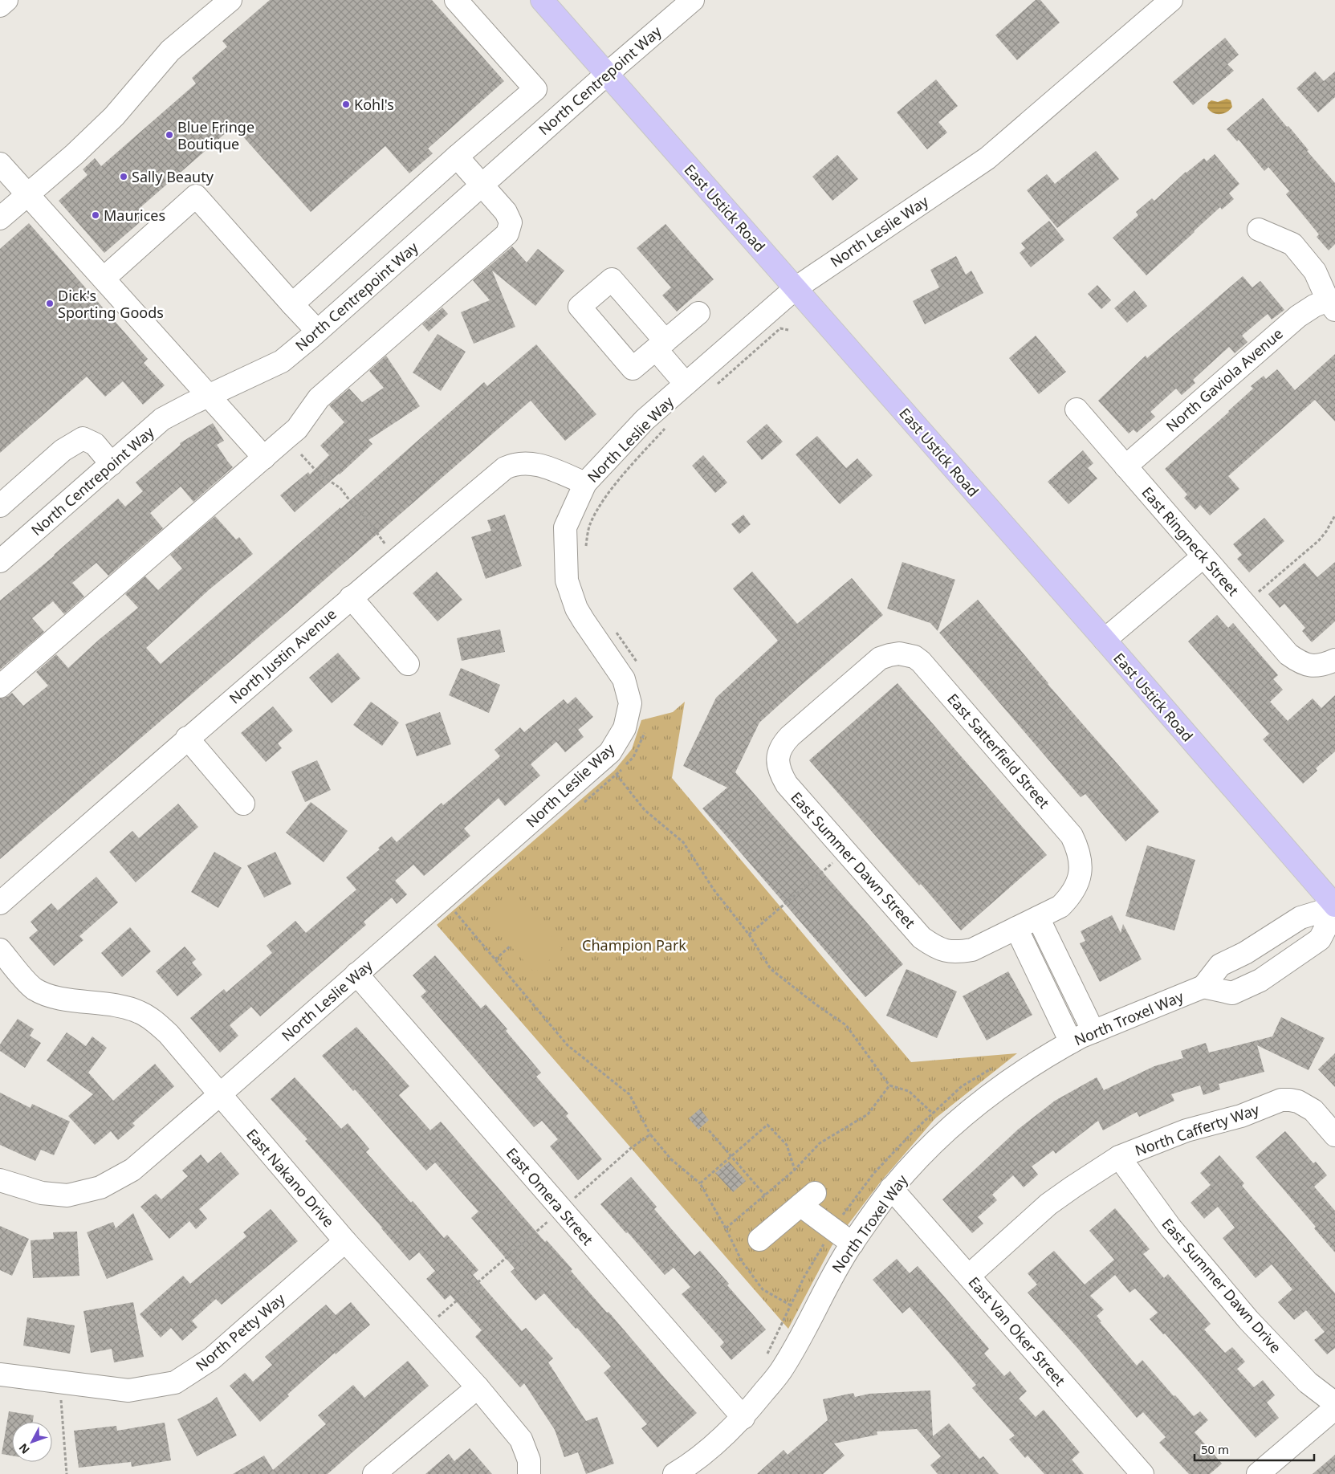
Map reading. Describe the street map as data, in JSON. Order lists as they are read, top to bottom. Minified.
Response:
{"streets":{"main road":["East Ustick Road"],"street":["North Centrepoint Way","North Leslie Way","North Gaviola Avenue","East Ringneck Street","North Justin Avenue","East Satterfield Street","East Summer Dawn Street","North Troxel Way","North Cafferty Way","East Nakano Drive","East Omera Street","East Summer Dawn Drive","East Van Oker Street","North Petty Way"]},"crossings":[["North Centrepoint Way","East Ustick Road"],["East Ustick Road","North Leslie Way"],["East Ustick Road","North Troxel Way"],["North Leslie Way","North Justin Avenue"],["North Leslie Way","East Nakano Drive"],["North Leslie Way","East Omera Street"],["North Gaviola Avenue","East Ringneck Street"],["East Satterfield Street","East Summer Dawn Street"],["North Troxel Way","East Omera Street"],["North Troxel Way","East Van Oker Street"],["North Cafferty Way","East Summer Dawn Drive"],["North Cafferty Way","East Van Oker Street"],["East Nakano Drive","North Petty Way"]],"parks":["Champion Park"],"places":["Kohl's","Blue Fringe Boutique","Sally Beauty","Maurices","Dick's Sporting Goods"],"scale_bar":"50 m","north":"bottom left"}
